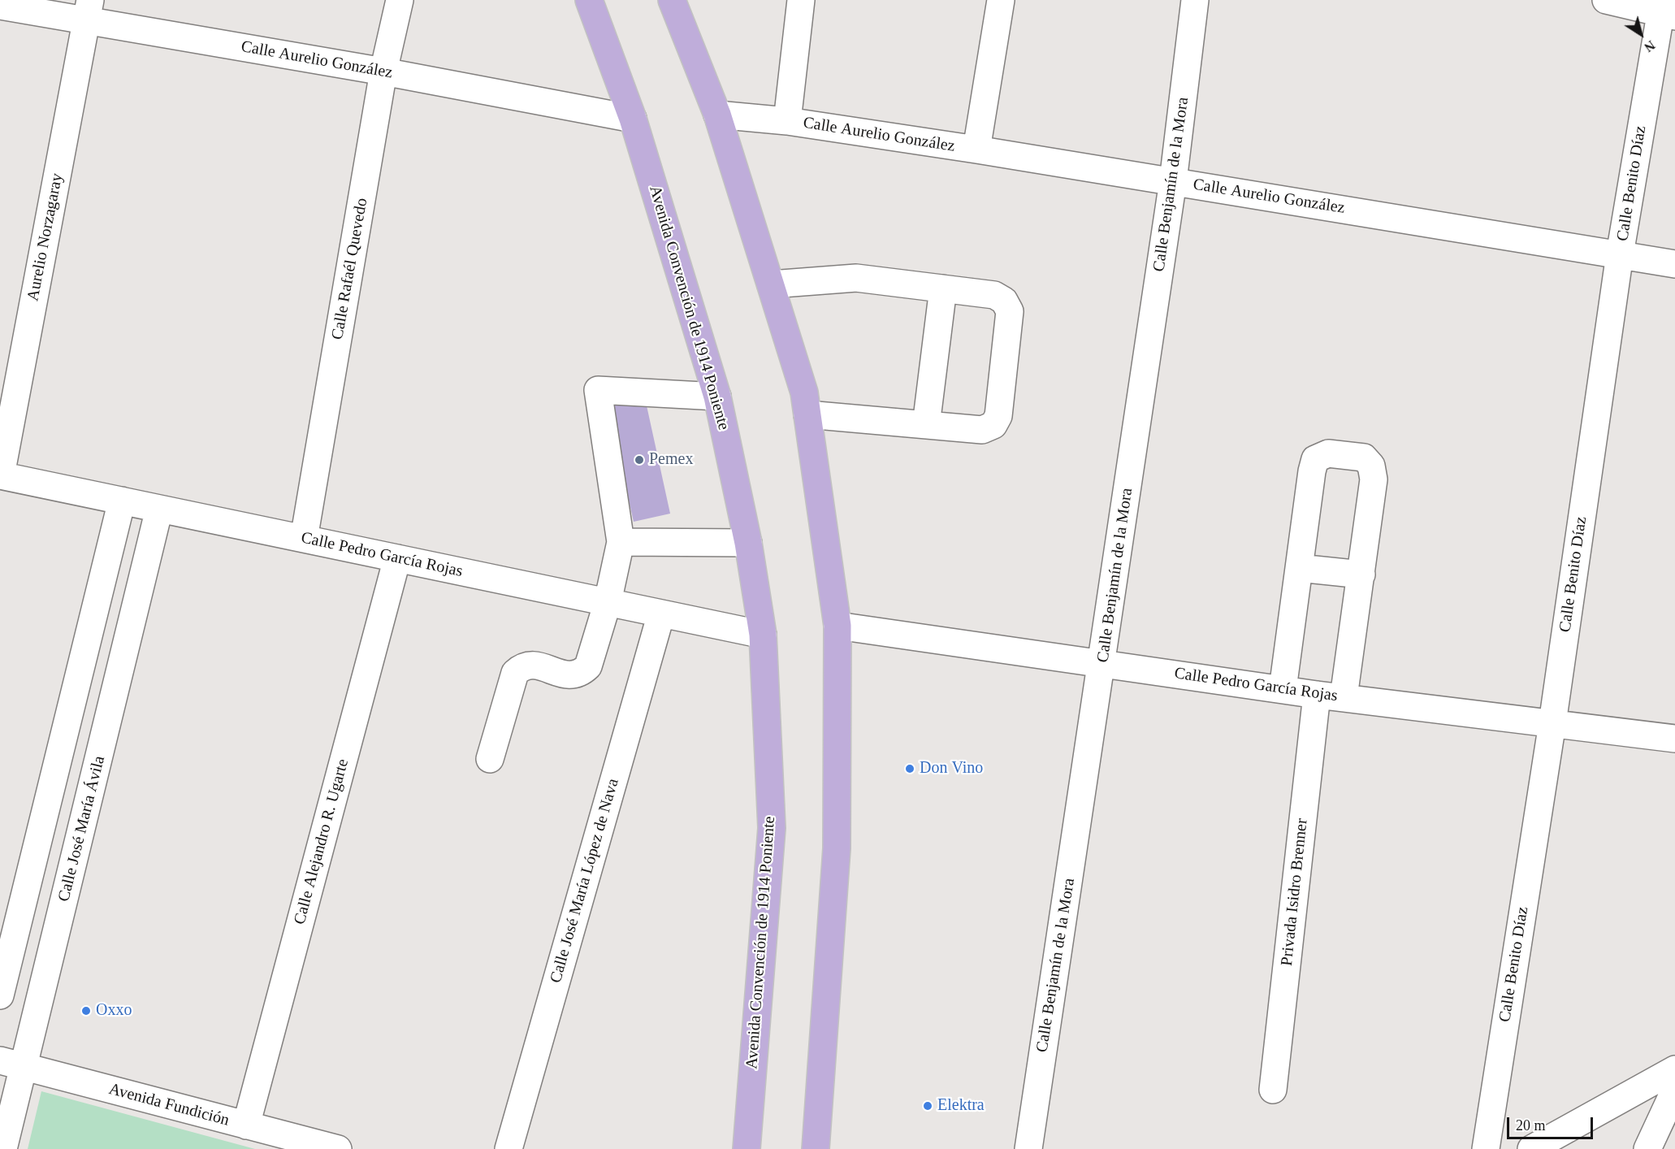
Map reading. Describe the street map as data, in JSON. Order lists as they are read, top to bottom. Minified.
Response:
{"streets":{"main road":["Avenida Convención de 1914 Poniente"],"street":["Calle Aurelio González","Calle Benito Díaz","Calle Benjamín de la Mora","Aurelio Norzagaray","Calle Rafaél Quevedo","Calle Pedro García Rojas","Calle José María Ávila","Calle Alejandro R. Ugarte","Calle José María López de Nava","Privada Isidro Brenner","Avenida Fundición"]},"crossings":[["Calle Aurelio González","Calle Benito Díaz"],["Calle Aurelio González","Calle Benjamín de la Mora"],["Calle Aurelio González","Aurelio Norzagaray"],["Calle Aurelio González","Calle Rafaél Quevedo"],["Calle Aurelio González","Avenida Convención de 1914 Poniente"],["Calle Benito Díaz","Calle Pedro García Rojas"],["Calle Benjamín de la Mora","Calle Pedro García Rojas"],["Aurelio Norzagaray","Calle Pedro García Rojas"],["Calle Rafaél Quevedo","Calle Pedro García Rojas"],["Avenida Convención de 1914 Poniente","Calle Pedro García Rojas"],["Calle Pedro García Rojas","Calle José María Ávila"],["Calle Pedro García Rojas","Calle Alejandro R. Ugarte"],["Calle Pedro García Rojas","Calle José María López de Nava"],["Calle Pedro García Rojas","Privada Isidro Brenner"],["Calle José María Ávila","Avenida Fundición"],["Calle Alejandro R. Ugarte","Avenida Fundición"]],"places":["Pemex","Don Vino","Oxxo","Elektra"],"scale_bar":"20 m","north":"bottom right"}
